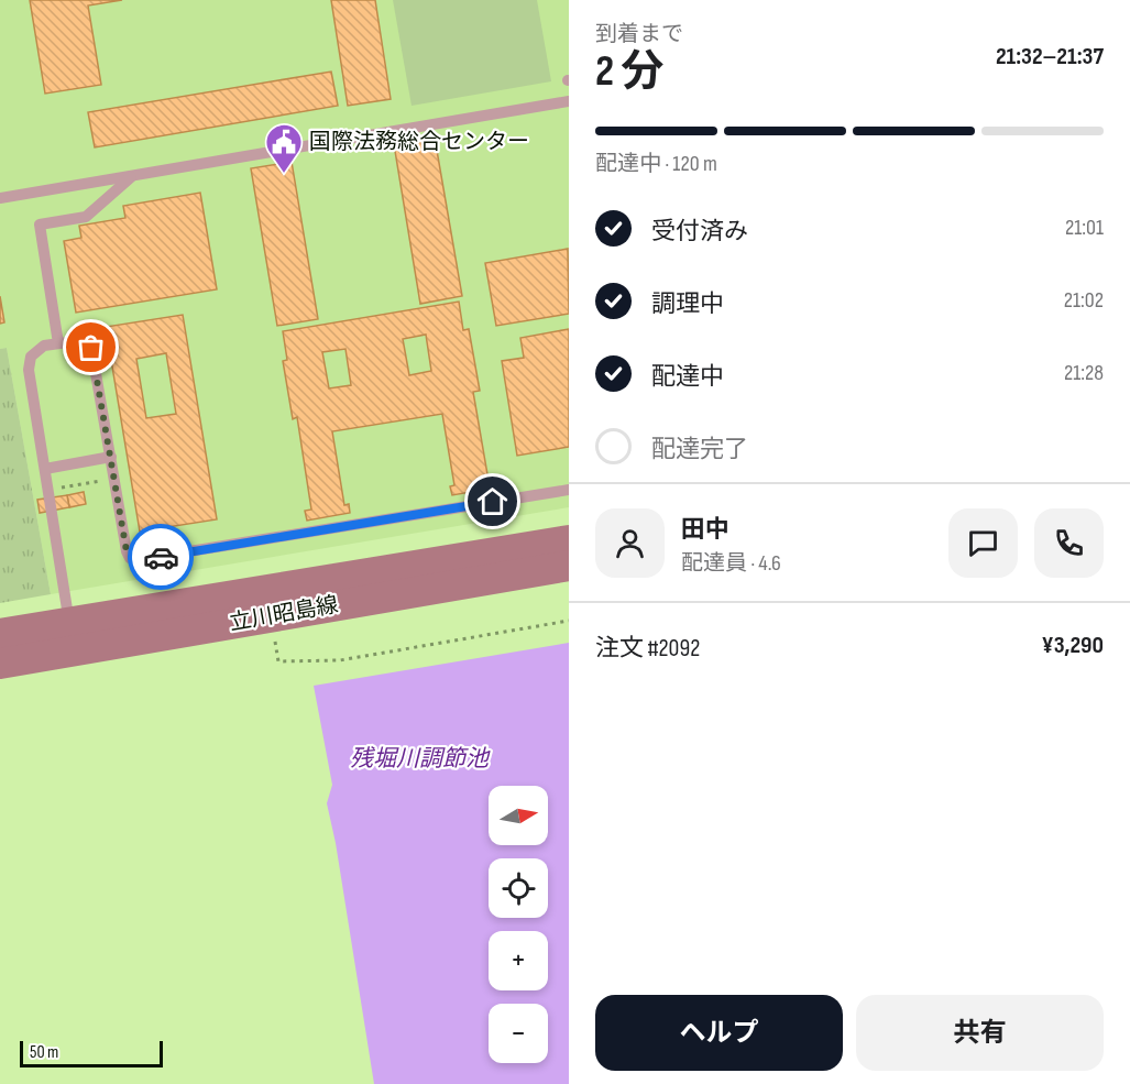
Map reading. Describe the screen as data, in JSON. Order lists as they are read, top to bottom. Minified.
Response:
{"streets":{"main road":["立川昭島線"]},"water":["残堀川調節池"],"places":{"public building":["国際法務総合センター"]},"scale_bar":"50 m","north":"right","page":{"heading":["2 分","到着まで","21:32–21:37"],"panel":["田中","配達員 · 4.6","注文 #2092","¥3,290"],"bar":"配達中 · 120 m","list":[["受付済み","21:01"],["調理中","21:02"],["配達中","21:28"],"配達完了"],"map_buttons":["+","−"],"buttons":["ヘルプ","共有"],"scale":"50 m"}}
